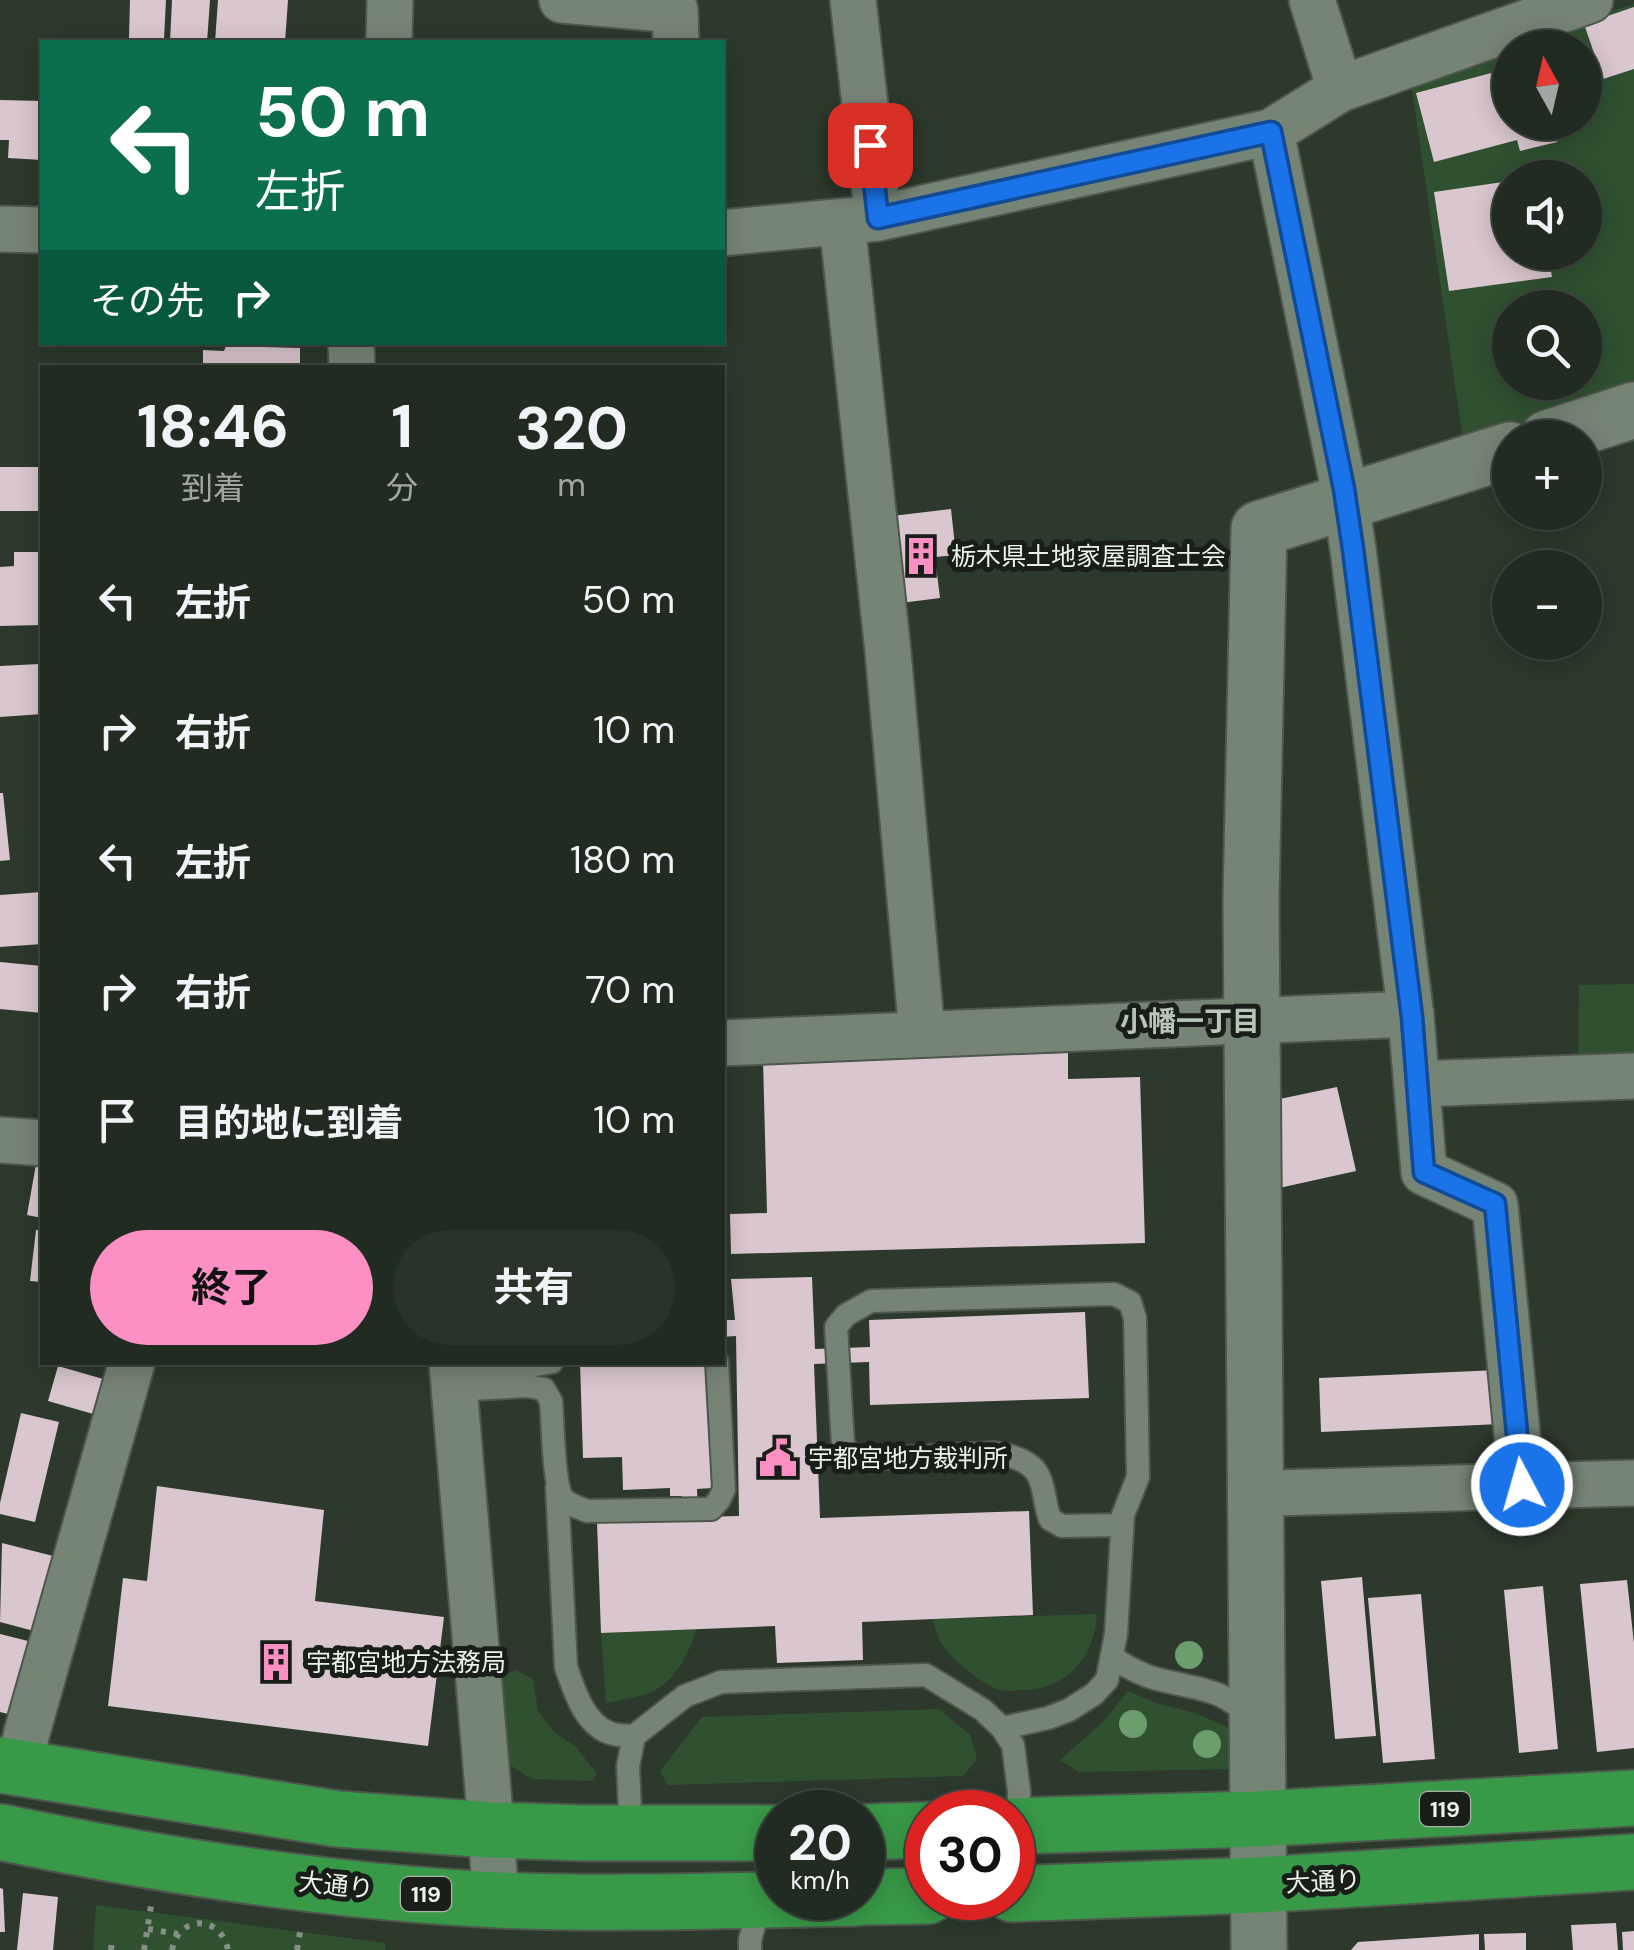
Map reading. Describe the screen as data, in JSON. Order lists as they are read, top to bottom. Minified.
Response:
{"streets":{"highway":["119","大通り"]},"districts":["小幡一丁目"],"places":{"building":["栃木県土地家屋調査士会","宇都宮地方法務局"],"public building":["宇都宮地方裁判所"]},"north":"top","page":{"map_buttons":["+","−"],"turn":["50 m","左折"],"then":"その先","eta":["18:46","到着","1","分","320","m"],"list":[{"name":"左折","value":"50 m"},{"name":"右折","value":"10 m"},{"name":"左折","value":"180 m"},{"name":"右折","value":"70 m"},{"name":"目的地に到着","value":"10 m"}],"buttons":["終了","共有"],"speed":"20 km/h","limit":"30"}}
